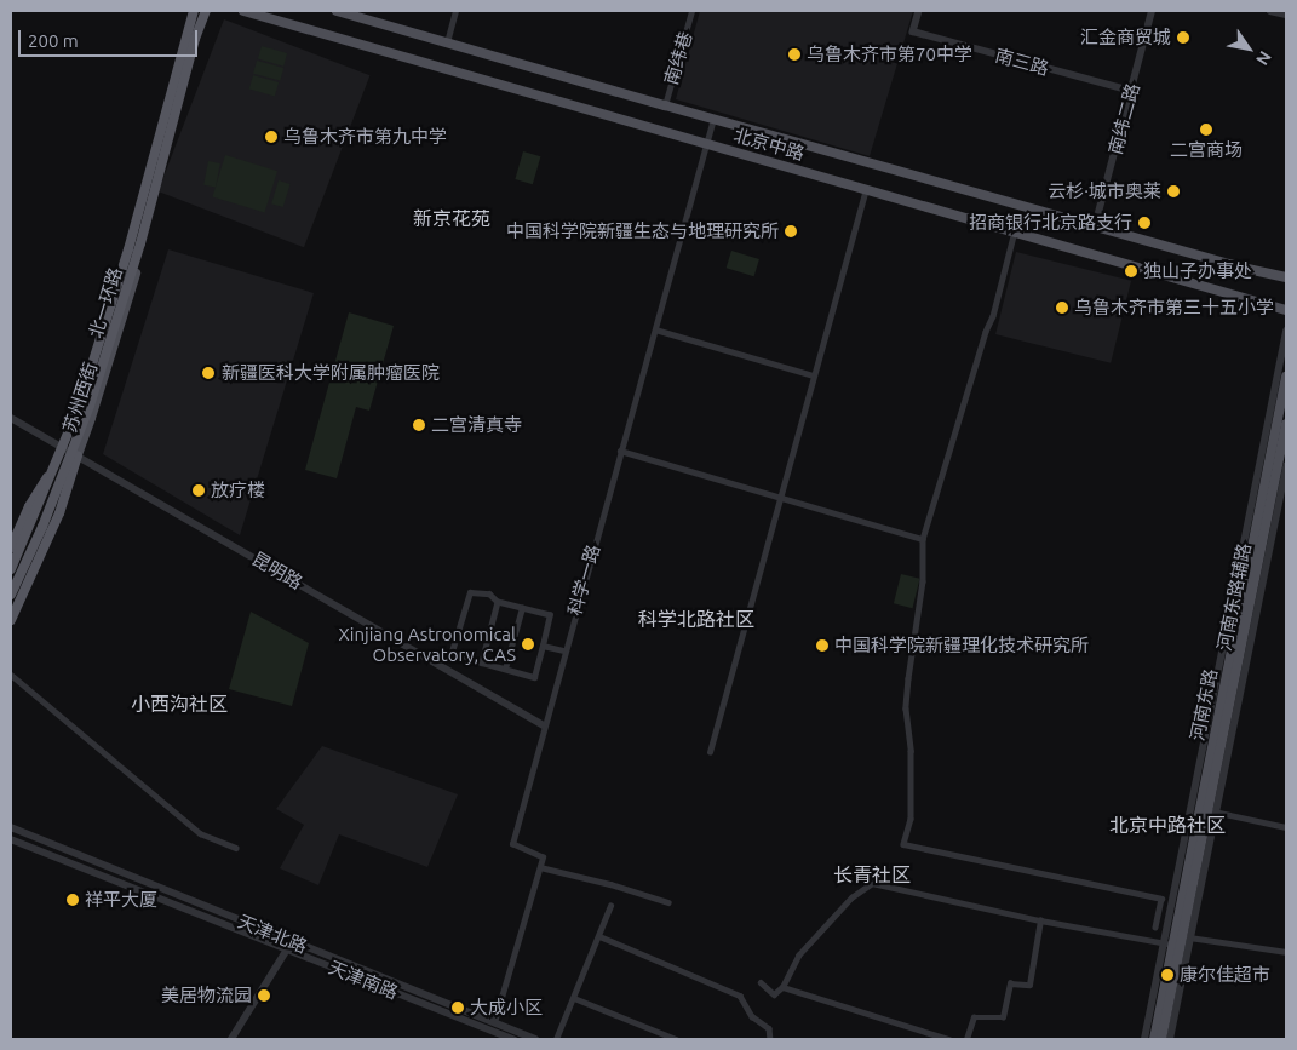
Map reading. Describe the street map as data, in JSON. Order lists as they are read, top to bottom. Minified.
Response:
{"streets":{"highway":["北一环路"],"main road":["北京中路","苏州西街","河南东路"],"street":["南纬巷","南三路","南纬二路","昆明路","科学一路","河南东路辅路","天津北路","天津南路"]},"crossings":[["南纬巷","北京中路"],["南三路","南纬二路"],["南纬二路","北京中路"],["北京中路","科学一路"],["北一环路","苏州西街"],["苏州西街","昆明路"],["昆明路","科学一路"],["河南东路辅路","河南东路"]],"districts":["新京花苑","科学北路社区","小西沟社区","北京中路社区","长青社区"],"places":["汇金商贸城","乌鲁木齐市第70中学","二宫商场","乌鲁木齐市第九中学","云杉·城市奥莱","招商银行北京路支行","中国科学院新疆生态与地理研究所","独山子办事处","乌鲁木齐市第三十五小学","新疆医科大学附属肿瘤医院","二宫清真寺","放疗楼","Xinjiang Astronomical Observatory, CAS","中国科学院新疆理化技术研究所","祥平大厦","康尔佳超市","美居物流园","大成小区"],"scale_bar":"200 m","north":"bottom right"}
